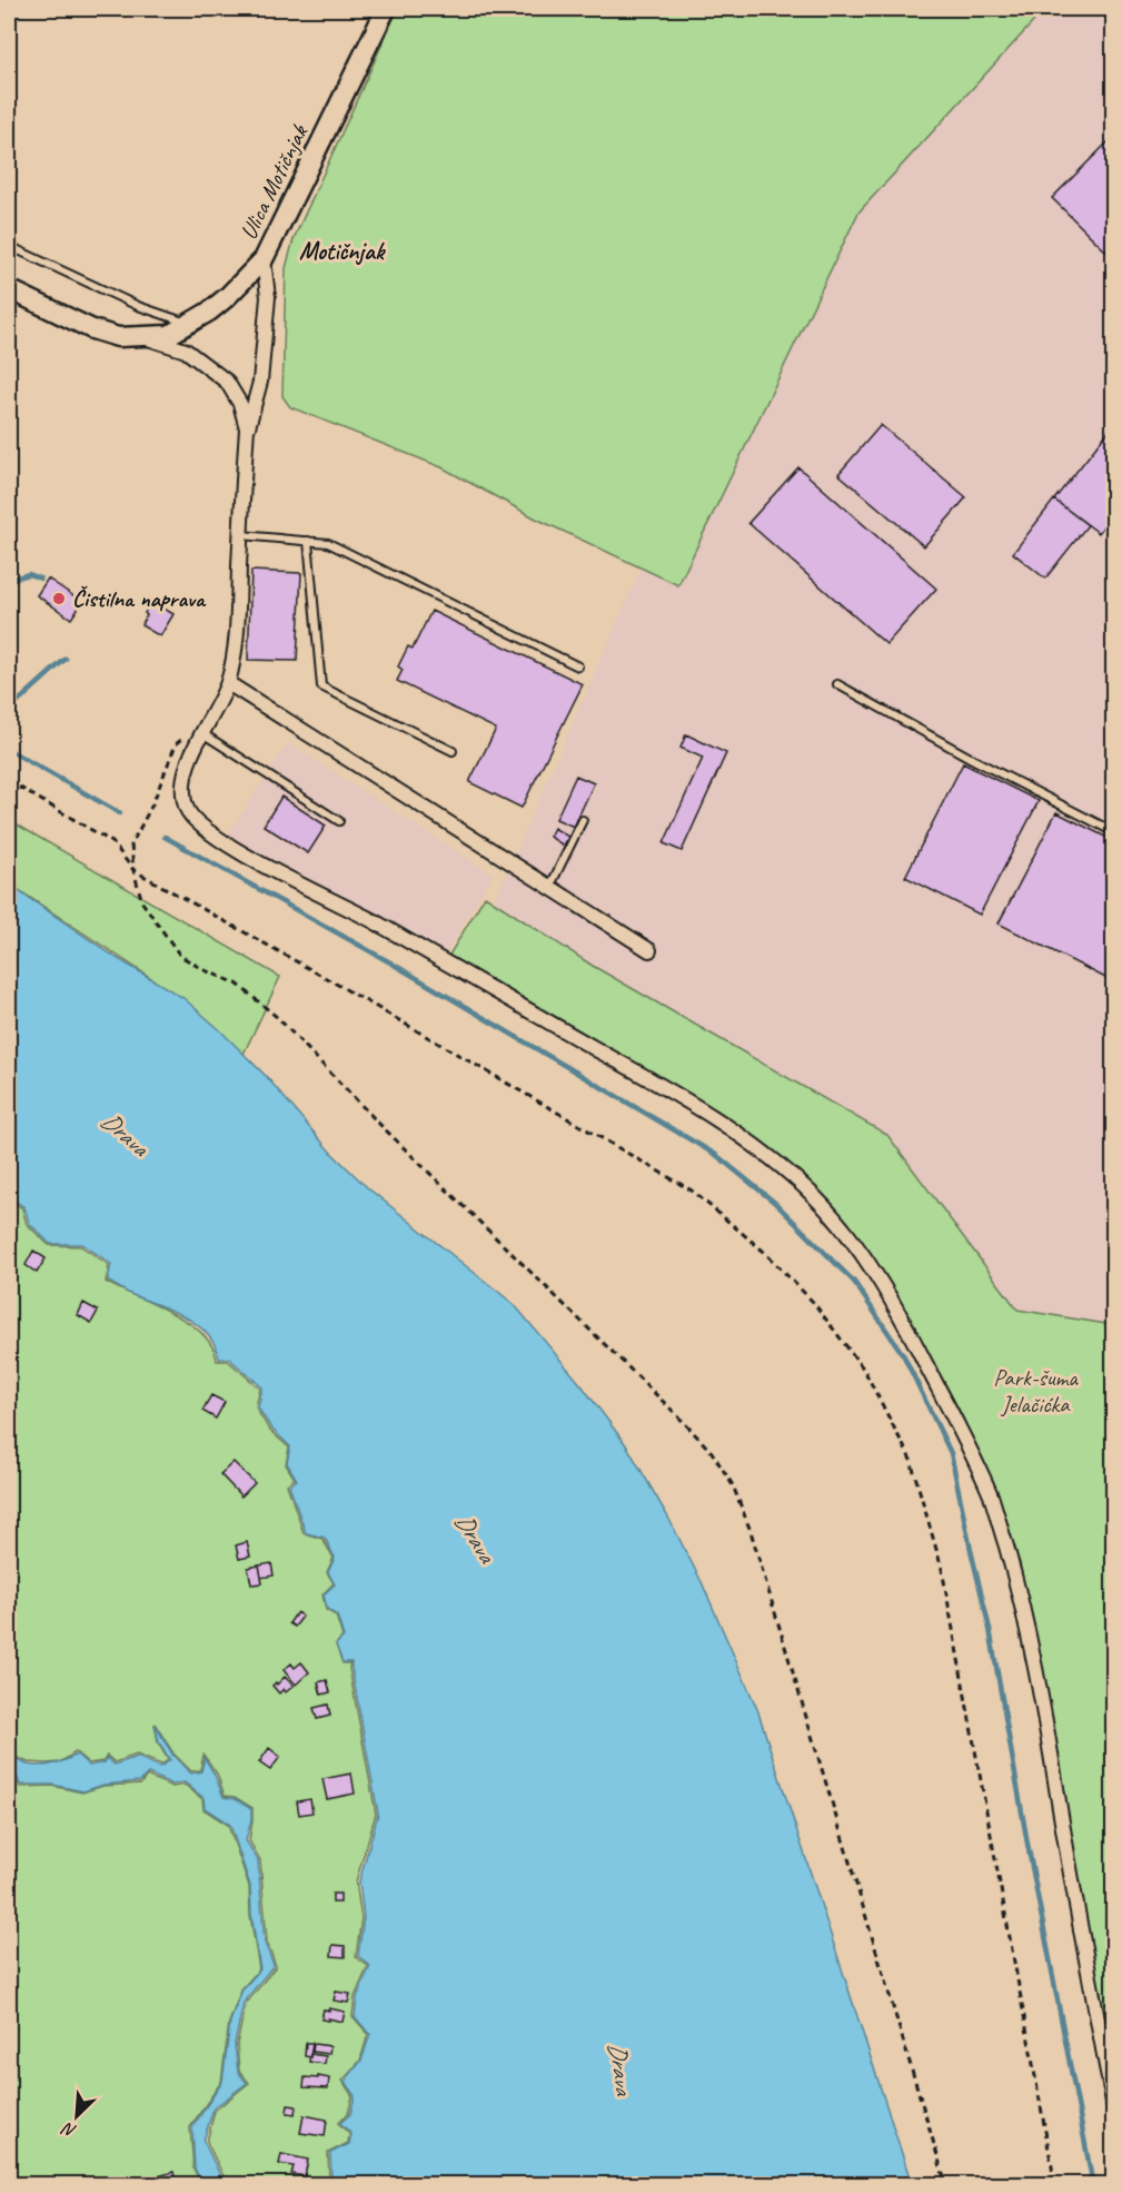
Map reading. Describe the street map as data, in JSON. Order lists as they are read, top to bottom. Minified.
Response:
{"streets":{"main road":["Ulica Motičnjak"]},"districts":["Motičnjak"],"water":["Drava"],"parks":["Park-šuma Jelačićka"],"places":["Čistilna naprava"],"north":"bottom left"}
